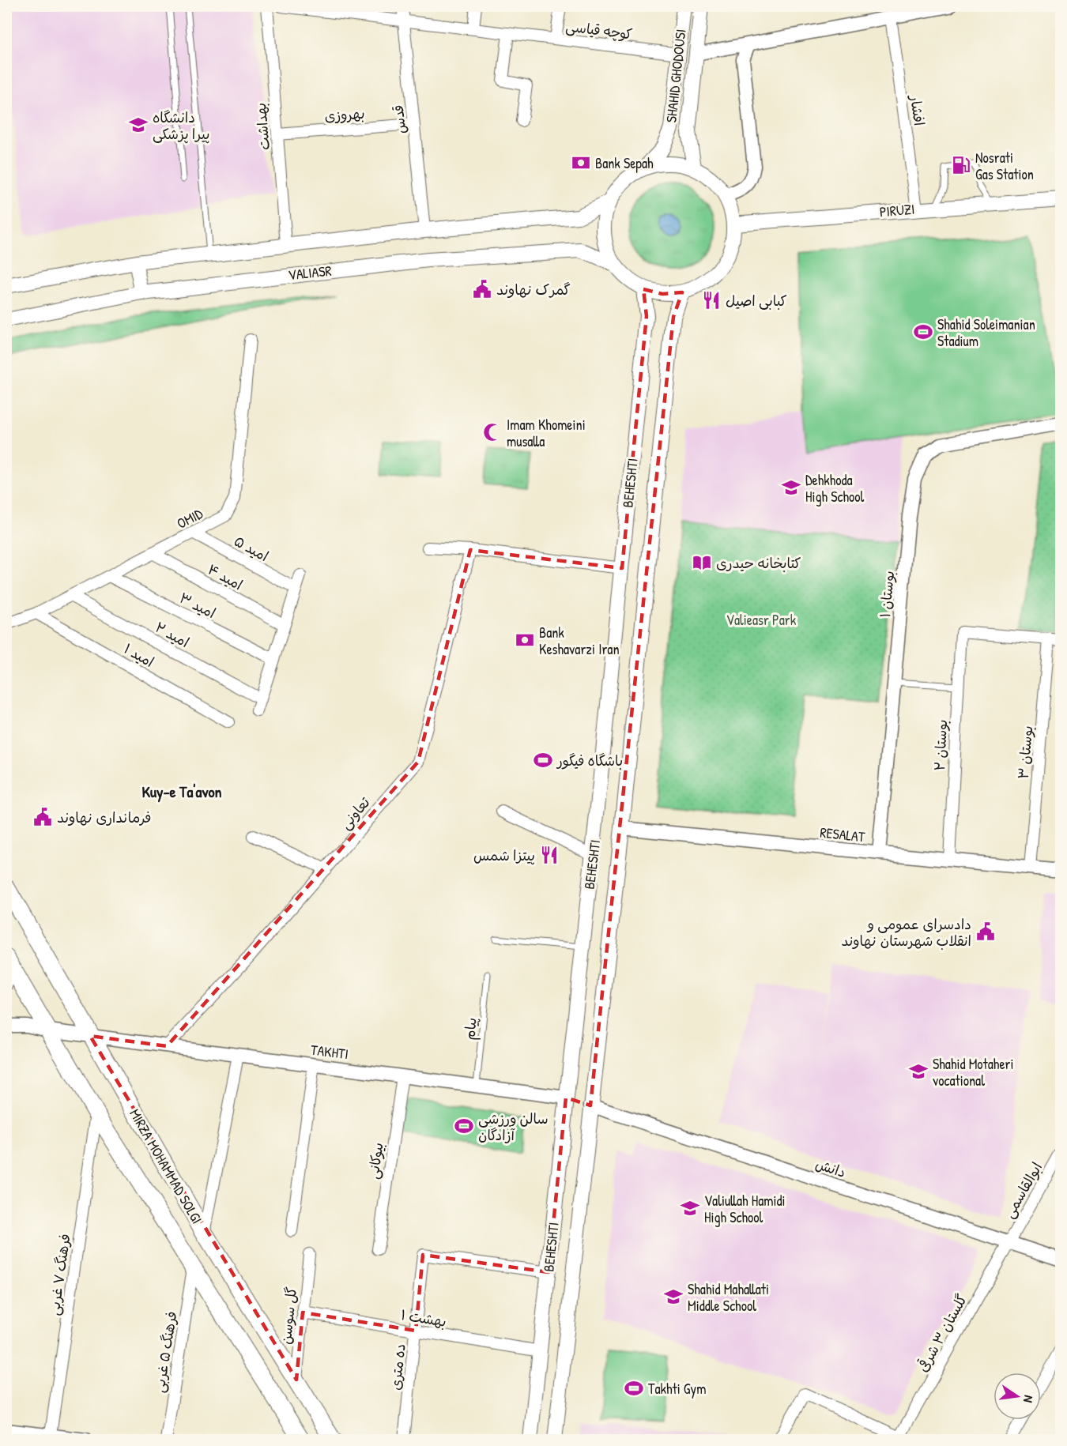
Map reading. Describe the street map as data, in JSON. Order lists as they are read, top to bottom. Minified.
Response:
{"streets":{"main road":["SHAHID GHODOUSI","PIRUZI","VALIASR","BEHESHTI","MIRZA MOHAMMAD SOLGI"],"street":["کوچه قیاسی","افشار","بهروزی","قدس","بهداشت","OMID","امید ۵","امید ۴","بوستان ۱","امید ۳","امید ۲","امید ۱","بوستان ۲","بوستان ۳","تعاونی","RESALAT","TAKHTI","بیوکانی","دانش","ابوالقاسمی","فرهنگ ۷ غربی","گل سوسن","بهشت ۱","گلستان ۳ شرقی","فرهنگ ۵ غربی","ده متری"],"lane":["پیام"]},"crossings":[["کوچه قیاسی","SHAHID GHODOUSI"],["کوچه قیاسی","قدس"],["SHAHID GHODOUSI","PIRUZI"],["SHAHID GHODOUSI","VALIASR"],["SHAHID GHODOUSI","BEHESHTI"],["افشار","PIRUZI"],["بهروزی","قدس"],["بهروزی","بهداشت"],["PIRUZI","VALIASR"],["PIRUZI","BEHESHTI"],["VALIASR","BEHESHTI"],["BEHESHTI","RESALAT"],["BEHESHTI","TAKHTI"],["BEHESHTI","دانش"],["BEHESHTI","بهشت ۱"],["BEHESHTI","ده متری"],["OMID","امید ۵"],["OMID","امید ۴"],["OMID","امید ۳"],["OMID","امید ۲"],["OMID","امید ۱"],["بوستان ۱","RESALAT"],["بوستان ۲","بوستان ۳"],["بوستان ۲","RESALAT"],["بوستان ۳","RESALAT"],["تعاونی","TAKHTI"],["پیام","TAKHTI"],["TAKHTI","بیوکانی"],["TAKHTI","MIRZA MOHAMMAD SOLGI"],["MIRZA MOHAMMAD SOLGI","فرهنگ ۷ غربی"],["MIRZA MOHAMMAD SOLGI","گل سوسن"],["MIRZA MOHAMMAD SOLGI","فرهنگ ۵ غربی"],["دانش","ابوالقاسمی"],["دانش","گلستان ۳ شرقی"],["ابوالقاسمی","گلستان ۳ شرقی"],["گل سوسن","بهشت ۱"],["بهشت ۱","ده متری"]],"districts":["Kuy-e Ta'avon"],"parks":["Valieasr Park"],"places":{"school or university":["دانشگاه پیرا پزشکی","Dehkhoda High School","Shahid Motaheri vocational","Valiullah Hamidi High School","Shahid Mahallati Middle School"],"bank":["Bank Sepah","Bank Keshavarzi Iran"],"fuel station":["Nosrati Gas Station"],"public building":["گمرک نهاوند","فرمانداری نهاوند","دادسرای عمومی و انقلاب شهرستان نهاوند"],"restaurant":["کبابی اصیل","پیتزا شمس"],"sports":["Shahid Soleimanian Stadium","باشگاه فیگور","سالن ورزشی آزادگان","Takhti Gym"],"mosque":["Imam Khomeini musalla"],"library":["کتابخانه حیدری"]},"north":"right"}
